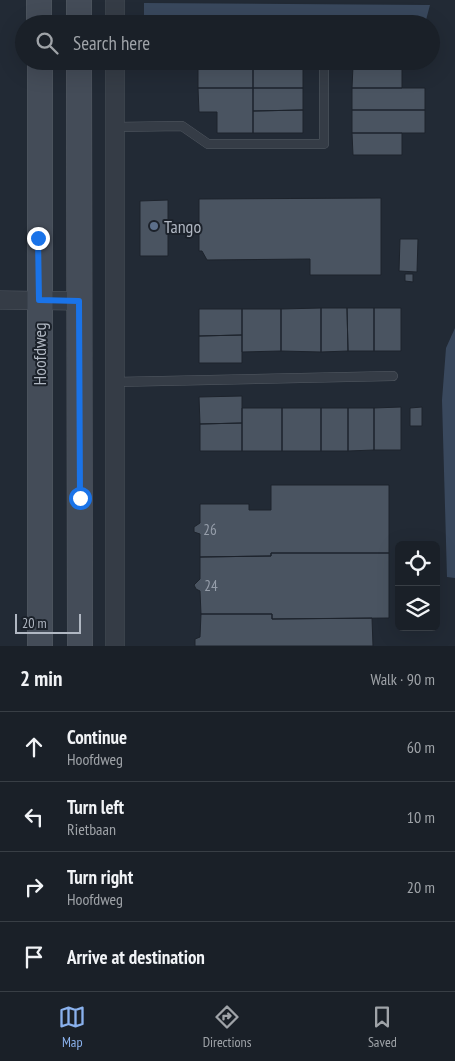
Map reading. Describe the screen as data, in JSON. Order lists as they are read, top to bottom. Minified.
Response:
{"streets":{"main road":["Hoofdweg"]},"places":["Tango"],"house_numbers":["26","24"],"scale_bar":"20 m","page":{"search":"Search here","scale":"20 m","heading":["2 min","Walk · 90 m"],"list":[["Continue","Hoofdweg","60 m"],["Turn left","Rietbaan","10 m"],["Turn right","Hoofdweg","20 m"],"Arrive at destination"],"nav":["Map","Directions","Saved"]}}
